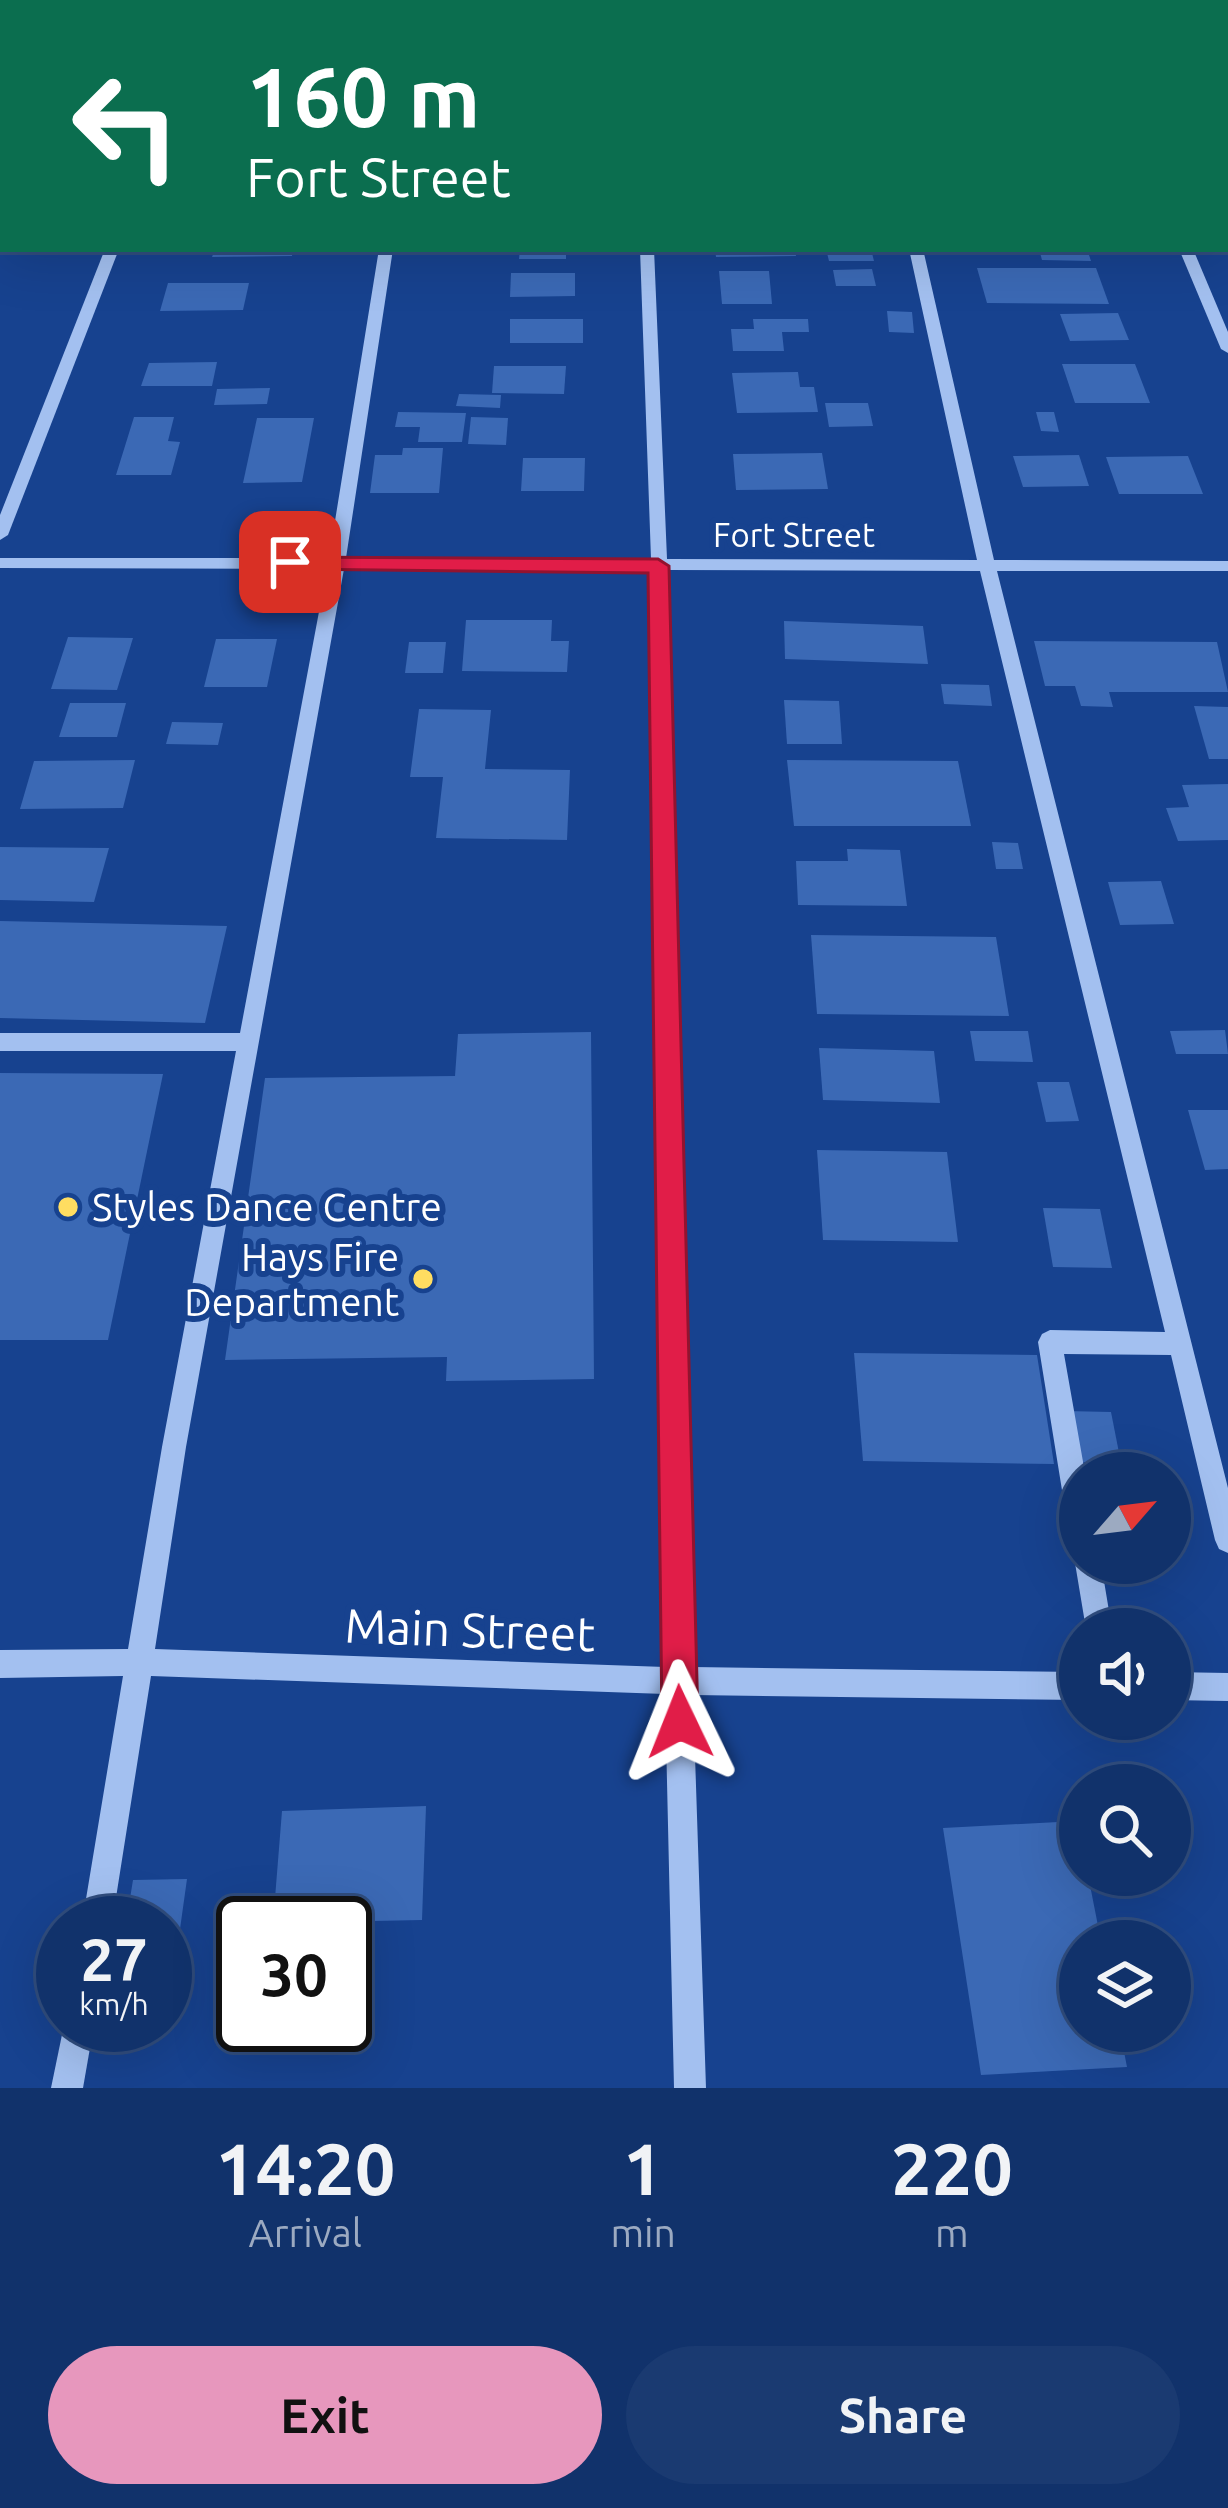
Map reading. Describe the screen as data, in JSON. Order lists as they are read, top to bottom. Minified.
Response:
{"streets":{"street":["Fort Street","Main Street"]},"places":["Styles Dance Centre","Hays Fire Department"],"north":"top right","page":{"turn":["160 m","Fort Street"],"speed":"27 km/h","limit":"30","eta":["14:20","Arrival","1","min","220","m"],"buttons":["Exit","Share"]}}
